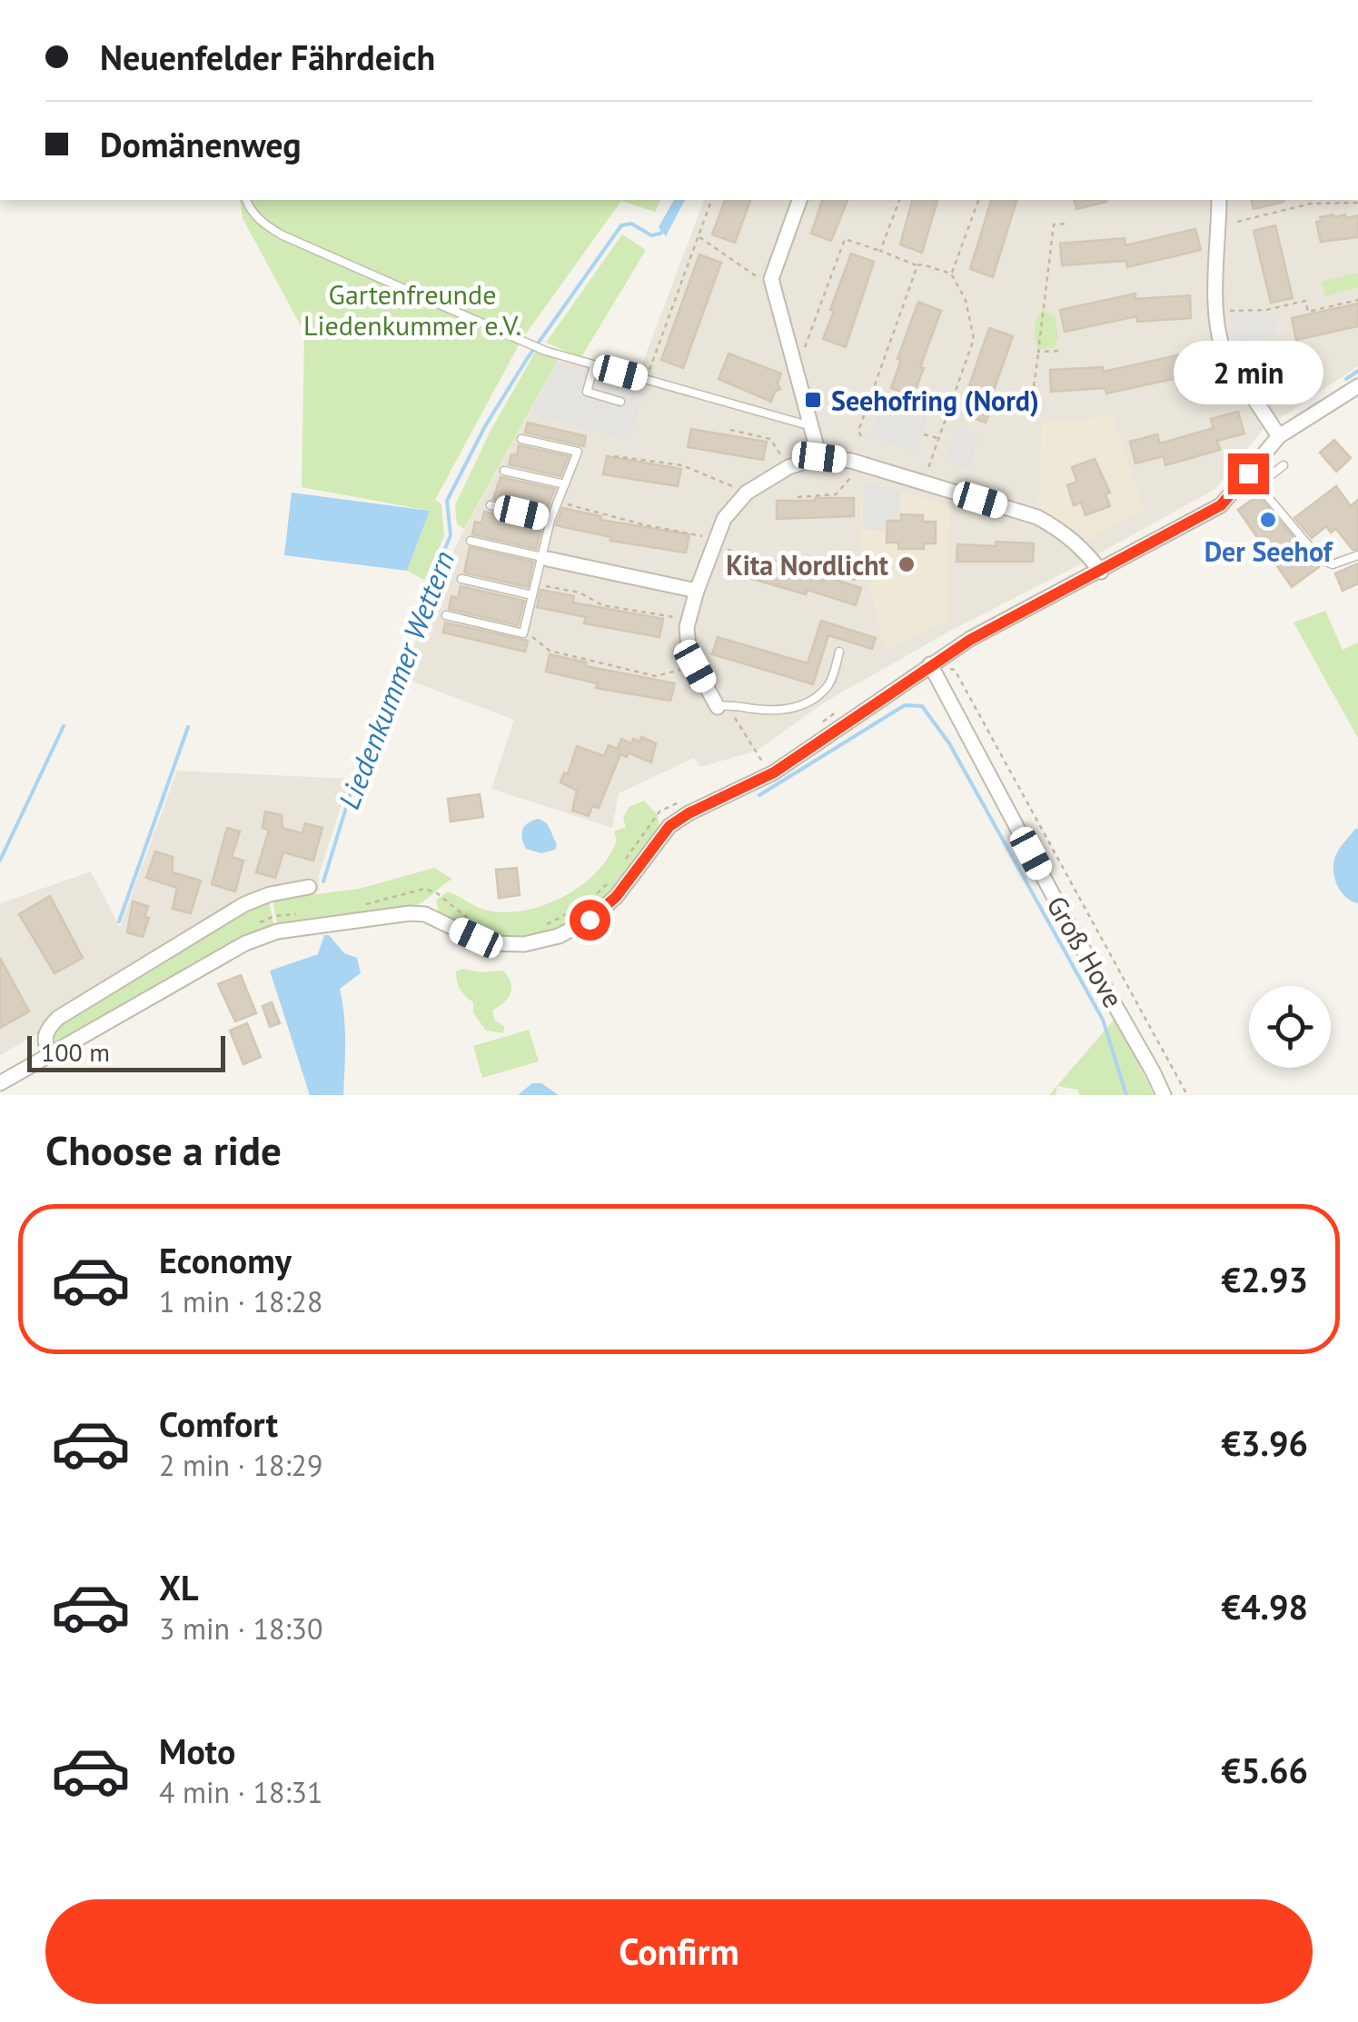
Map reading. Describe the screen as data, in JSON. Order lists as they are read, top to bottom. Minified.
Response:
{"streets":{"street":["Groß Hove"]},"water":["Liedenkummer Wettern"],"parks":["Gartenfreunde Liedenkummer e.V."],"places":{"transit":["Seehofring (Nord)"],"other":["Der Seehof","Kita Nordlicht"]},"scale_bar":"100 m","page":{"banner":["Neuenfelder Fährdeich","Domänenweg"],"bubble":"2 min","scale":"100 m","heading":"Choose a ride","list":[{"name":"Economy","note":"1 min · 18:28","value":"€2.93"},{"name":"Comfort","note":"2 min · 18:29","value":"€3.96"},{"name":"XL","note":"3 min · 18:30","value":"€4.98"},{"name":"Moto","note":"4 min · 18:31","value":"€5.66"}],"buttons":"Confirm"}}
